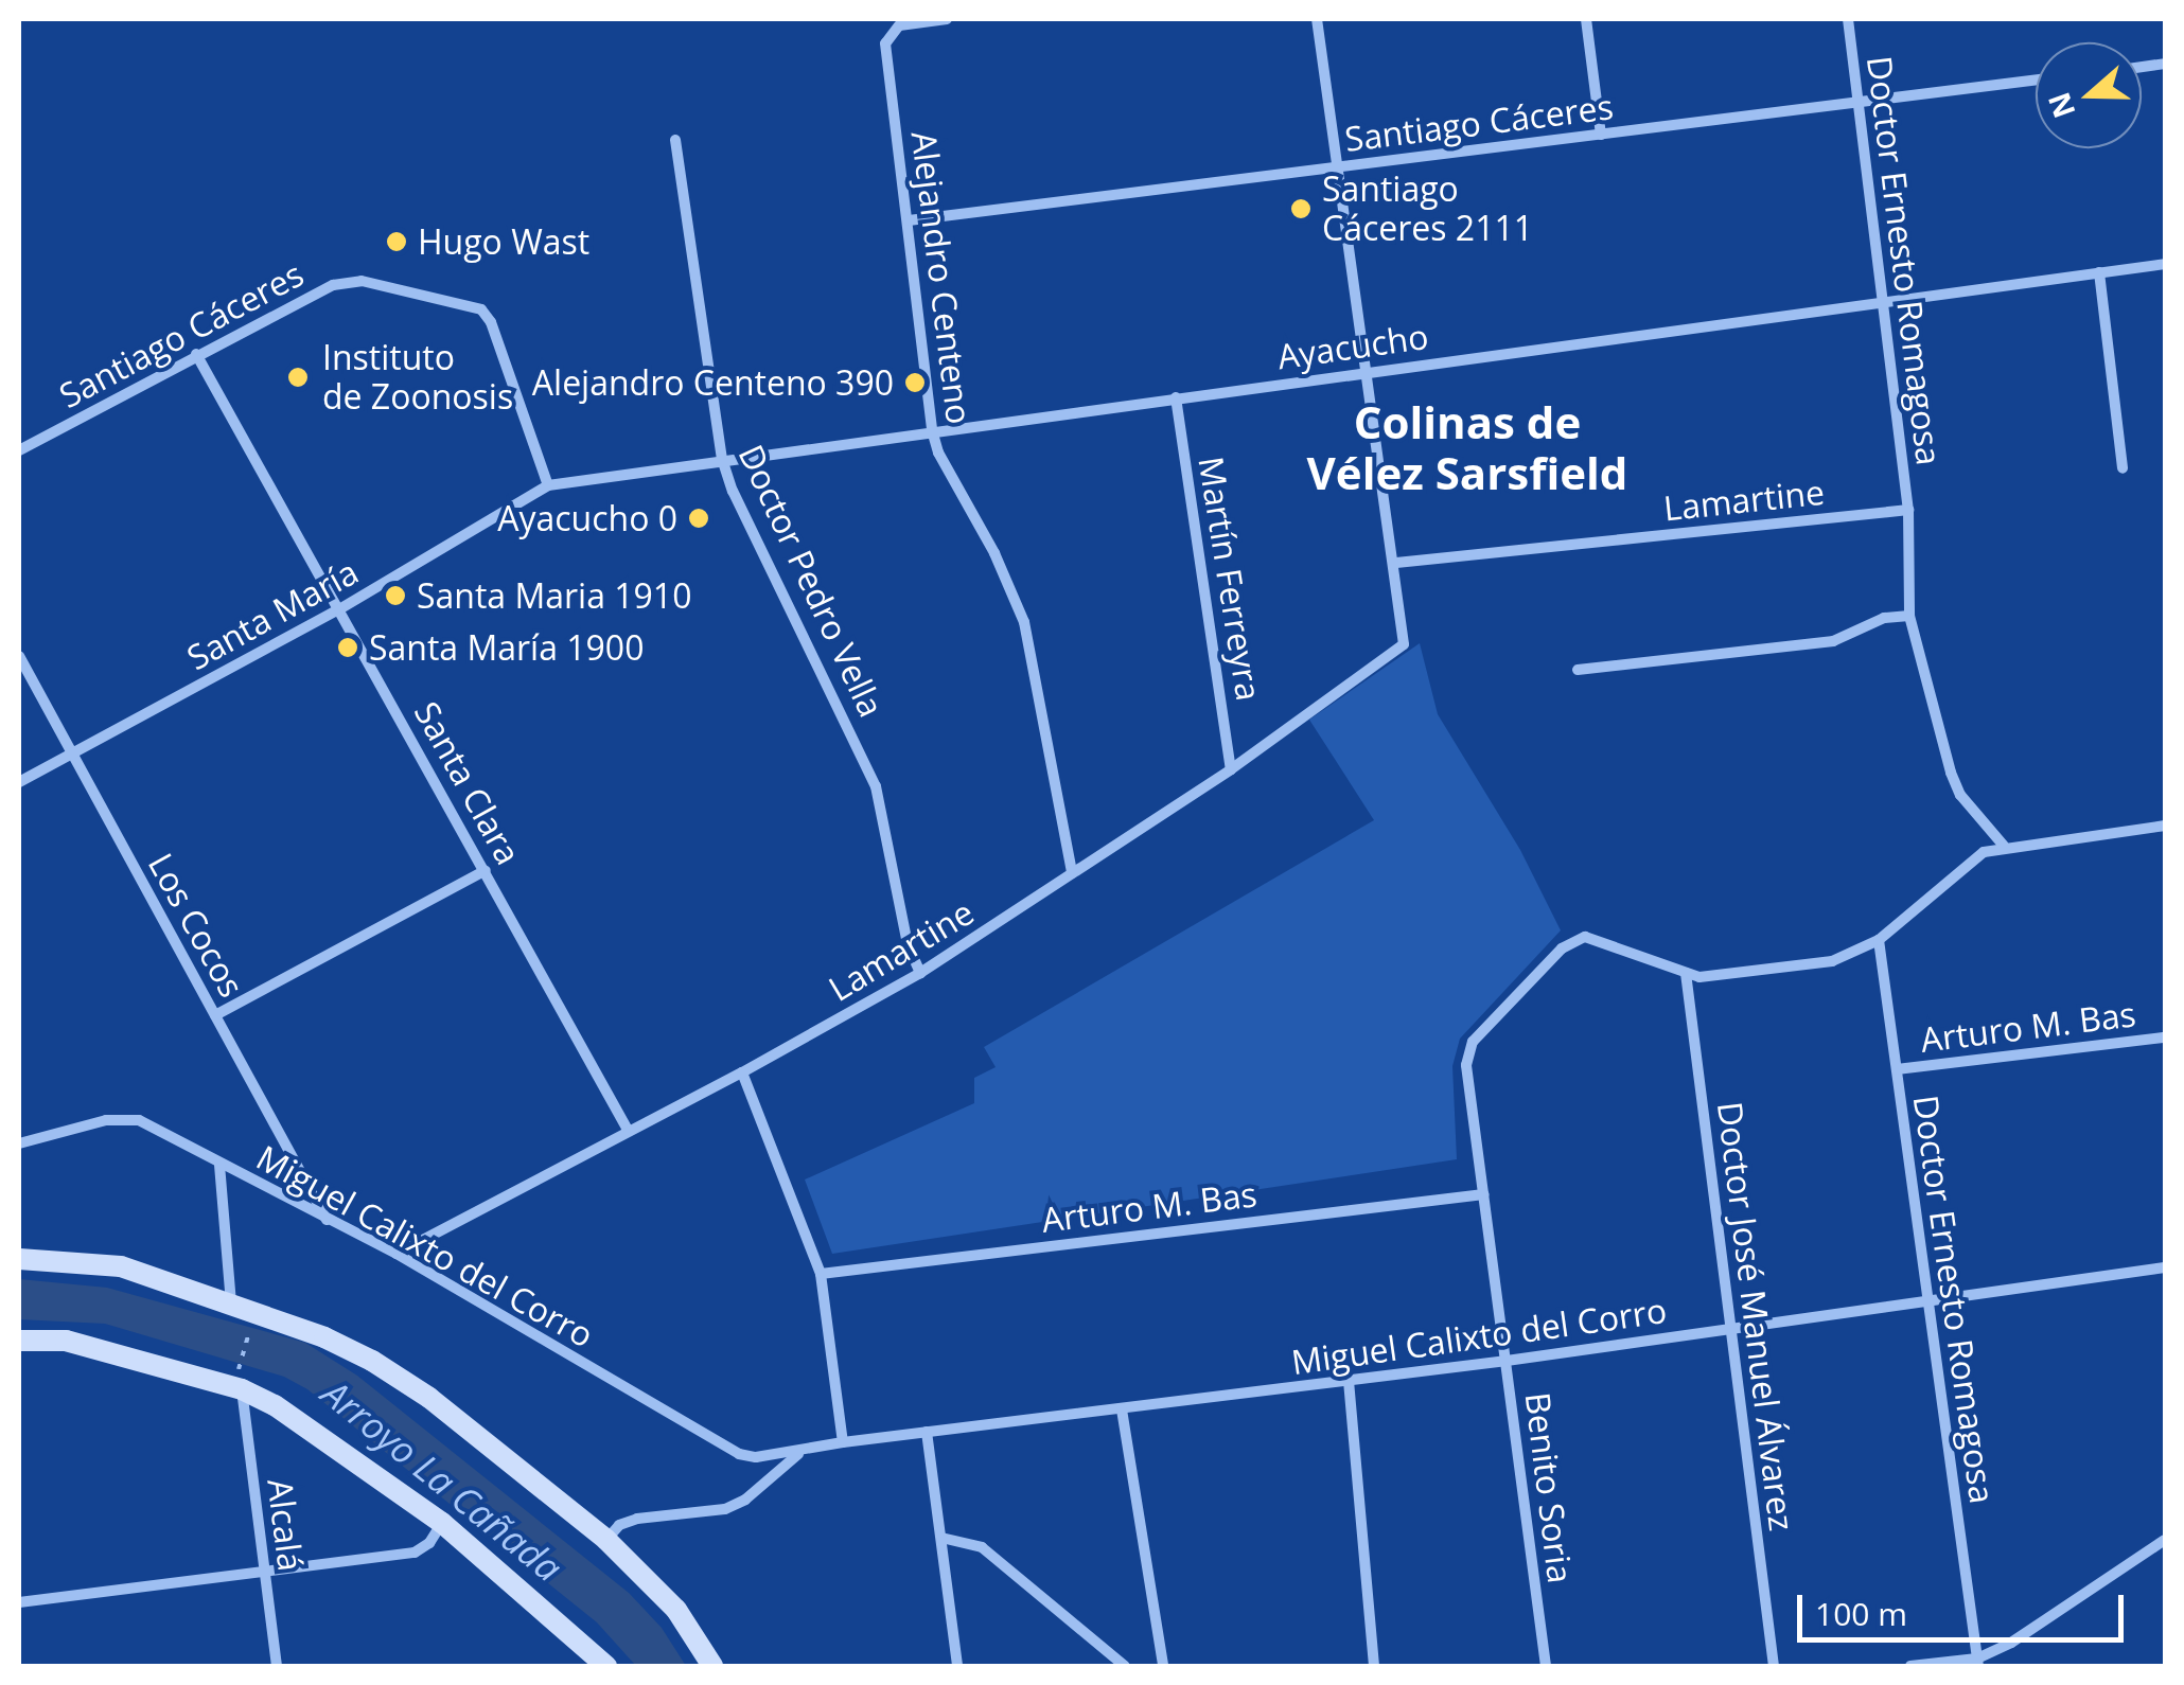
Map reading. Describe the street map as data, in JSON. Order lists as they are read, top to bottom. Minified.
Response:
{"streets":{"street":["Santiago Cáceres","Doctor Ernesto Romagosa","Alejandro Centeno","Ayacucho","Lamartine","Martín Ferreyra","Doctor Pedro Vella","Santa María","Santa Clara","Los Cocos","Arturo M. Bas","Miguel Calixto del Corro","Doctor José Manuel Álvarez","Benito Soria","Alcalá"]},"crossings":[["Santiago Cáceres","Doctor Ernesto Romagosa"],["Santiago Cáceres","Alejandro Centeno"],["Santiago Cáceres","Ayacucho"],["Santiago Cáceres","Santa María"],["Santiago Cáceres","Santa Clara"],["Doctor Ernesto Romagosa","Ayacucho"],["Doctor Ernesto Romagosa","Lamartine"],["Doctor Ernesto Romagosa","Arturo M. Bas"],["Doctor Ernesto Romagosa","Miguel Calixto del Corro"],["Alejandro Centeno","Ayacucho"],["Alejandro Centeno","Lamartine"],["Ayacucho","Martín Ferreyra"],["Ayacucho","Doctor Pedro Vella"],["Ayacucho","Santa María"],["Lamartine","Martín Ferreyra"],["Lamartine","Doctor Pedro Vella"],["Lamartine","Santa Clara"],["Lamartine","Miguel Calixto del Corro"],["Santa María","Santa Clara"],["Santa María","Los Cocos"],["Los Cocos","Miguel Calixto del Corro"],["Arturo M. Bas","Benito Soria"],["Miguel Calixto del Corro","Doctor José Manuel Álvarez"],["Miguel Calixto del Corro","Benito Soria"],["Doctor José Manuel Álvarez","Benito Soria"]],"districts":["Colinas de Vélez Sarsfield"],"water":["Arroyo La Cañada"],"places":["Santiago Cáceres 2111","Hugo Wast","Instituto de Zoonosis","Alejandro Centeno 390","Ayacucho 0","Santa Maria 1910","Santa María 1900"],"scale_bar":"100 m","north":"left"}
